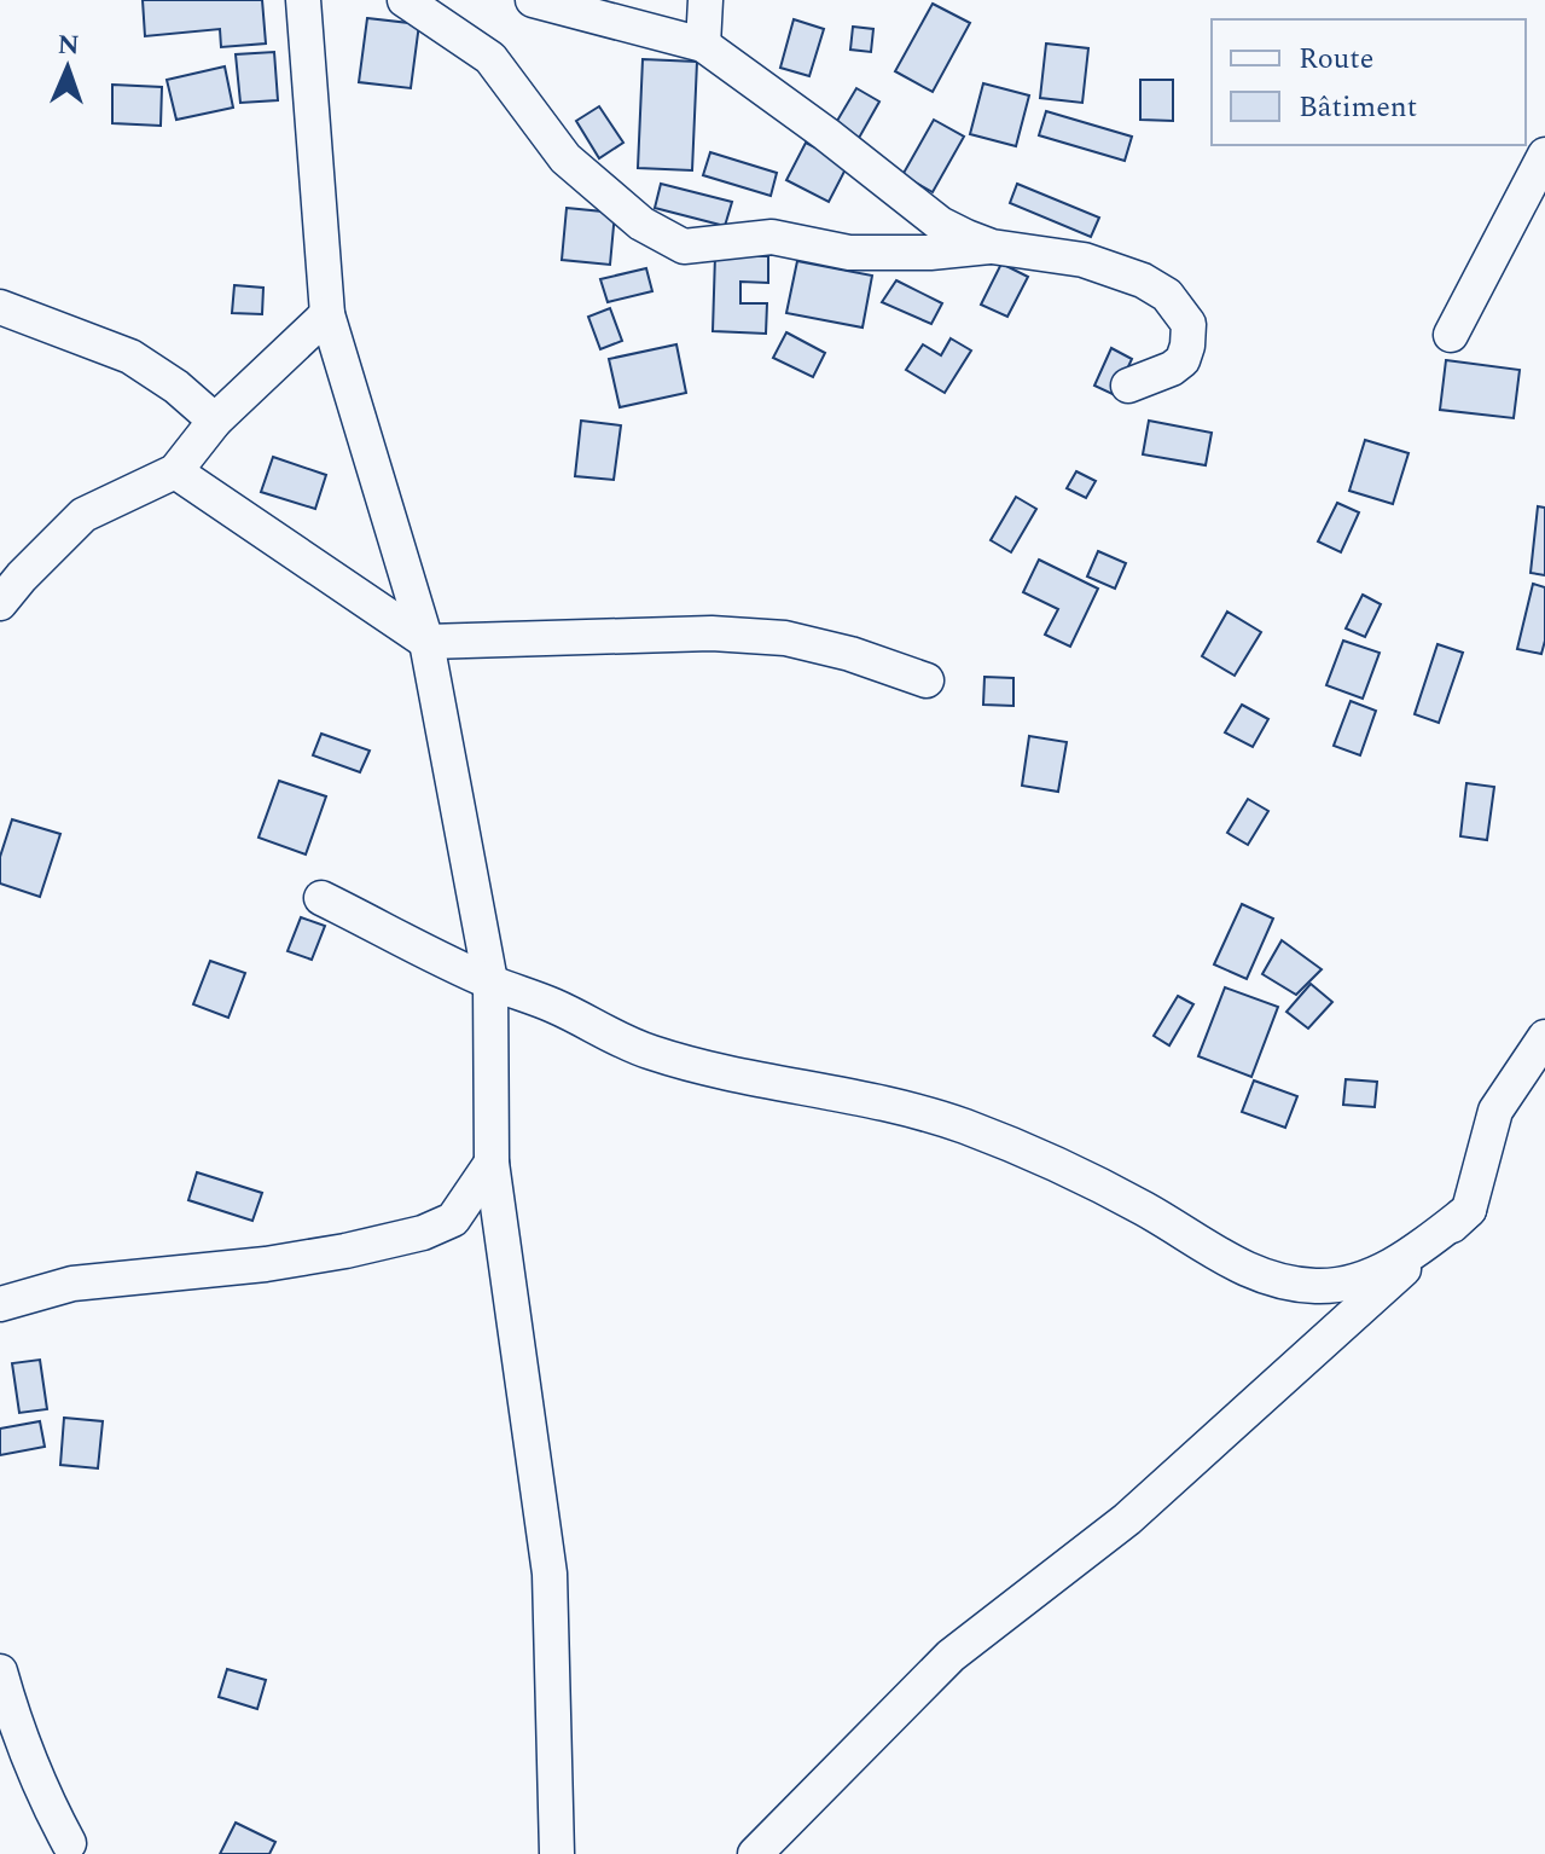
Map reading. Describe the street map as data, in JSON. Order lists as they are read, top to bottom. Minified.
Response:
{"legend":["Route","Bâtiment"],"north":"top"}
